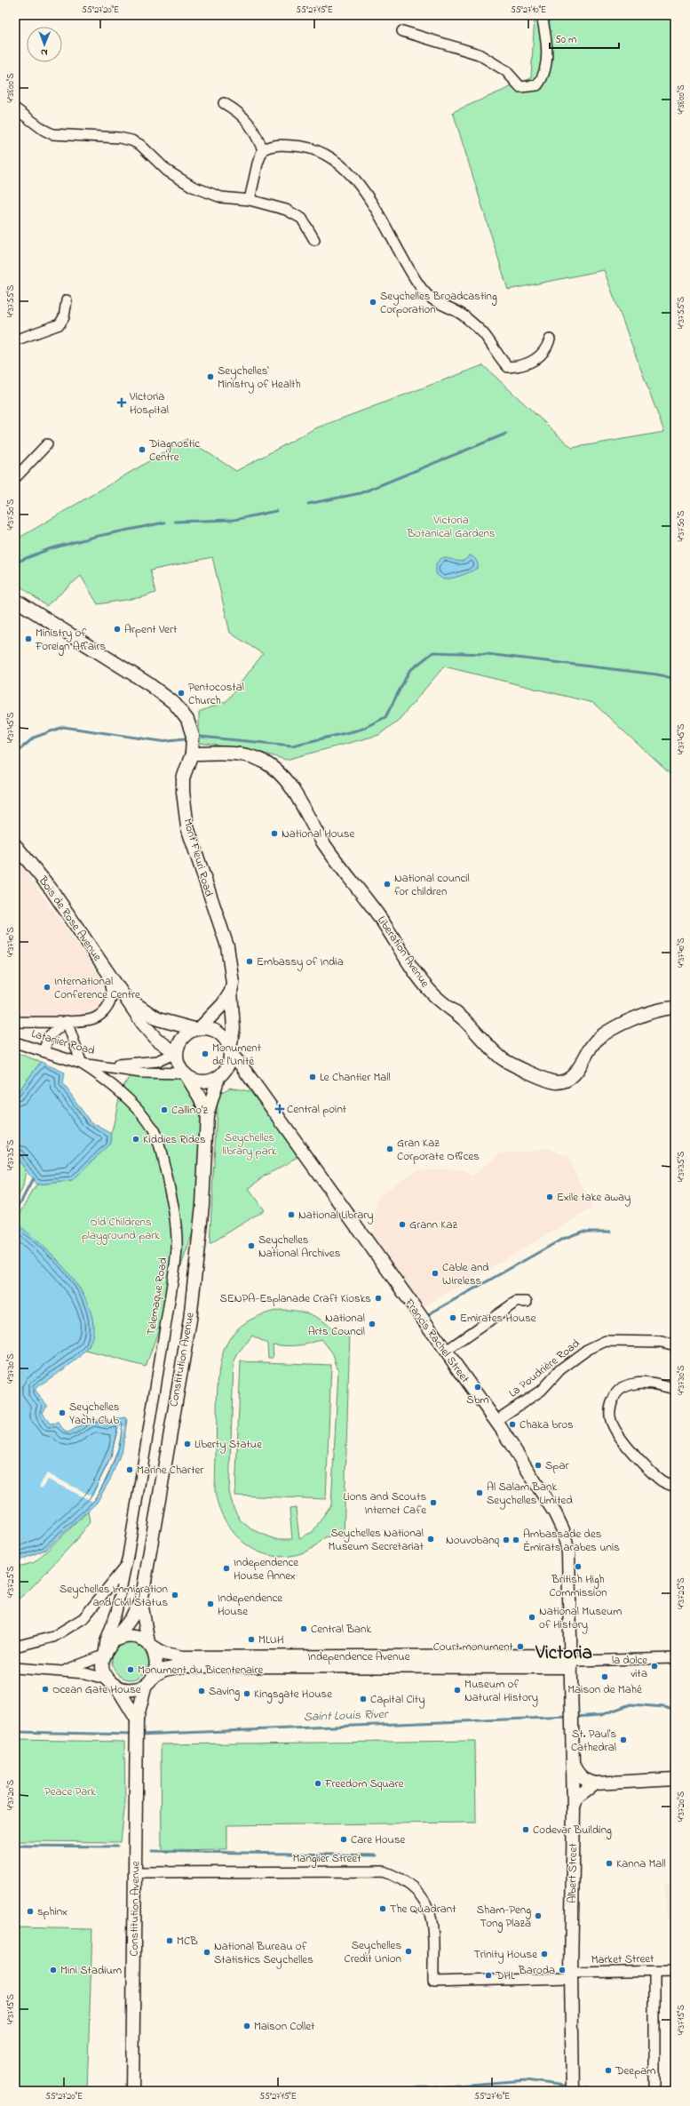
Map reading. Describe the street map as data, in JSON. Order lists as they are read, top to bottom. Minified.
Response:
{"streets":{"main road":["Mont Fleuri Road","Bois de Rose Avenue","Liberation Avenue","Francis Rachel Street","Constitution Avenue","Independence Avenue","Albert Street"],"street":["Latanier Road","Telemaque Road","La Poudrière Road","Manglier Street","Market Street"]},"crossings":[["Mont Fleuri Road","Bois de Rose Avenue"],["Mont Fleuri Road","Liberation Avenue"],["Mont Fleuri Road","Latanier Road"],["Mont Fleuri Road","Francis Rachel Street"],["Mont Fleuri Road","Constitution Avenue"],["Bois de Rose Avenue","Latanier Road"],["Bois de Rose Avenue","Francis Rachel Street"],["Bois de Rose Avenue","Constitution Avenue"],["Latanier Road","Telemaque Road"],["Latanier Road","Francis Rachel Street"],["Latanier Road","Constitution Avenue"],["Telemaque Road","Constitution Avenue"],["Telemaque Road","Independence Avenue"],["Francis Rachel Street","Constitution Avenue"],["Francis Rachel Street","La Poudrière Road"],["Francis Rachel Street","Independence Avenue"],["Francis Rachel Street","Albert Street"],["Constitution Avenue","Independence Avenue"],["Constitution Avenue","Manglier Street"],["Independence Avenue","Albert Street"],["Manglier Street","Market Street"],["Albert Street","Market Street"]],"districts":["Victoria"],"water":["Saint Louis River"],"parks":["Victoria Botanical Gardens","Seychelles library park","Old Childrens playground park","Peace Park"],"places":{"other":["Seychelles Broadcasting Corporation","Seychelles' Ministry of Health","Diagnostic Centre","Arpent Vert","Ministry of Foreign Affairs","Pentocostal Church","National House","National council for children","Embassy of India","International Conference Centre","Monument de l'Unité","Le Chantier Mall","Callino'z","Kiddies Rides","Gran Kaz Corporate Offices","Exile take away","National Library","Grann Kaz","Seychelles National Archives","Cable and Wireless","SENPA-Esplanade Craft Kiosks","Emirates House","National Arts Council","Sbm","Seychelles Yacht Club","Chaka bros","Liberty Statue","Spar","Marine Charter","Al Salam Bank Seychelles Limited","Lions and Scouts Internet Cafe","Seychelles National Museum Secretariat","Nouvobanq","Ambassade des Émirats arabes unis","British High Commission","Independence House Annex","Seychelles Immigration and Civil Status","Independence House","National Museum of History","Central Bank","MLUH","Court monument","la dolce vita","Monument du Bicentenaire","Maison de Mahé","Ocean Gate House","Museum of Natural History","Saving","Kingsgate House","Capital City","St. Paul's Cathedral","Freedom Square","Codevar Building","Care House","Kanna Mall","The Quadrant","sphinx","Sham-Peng Tong Plaza","MCB","Seychelles Credit Union","National Bureau of Statistics Seychelles","Trinity House","Mini Stadium","Baroda","DHL","Maison Collet","Deepam"],"health":["Victoria Hospital","Central point"]},"scale_bar":"50 m","north":"bottom","coordinates":["55°27'20\"E","55°27'15\"E","55°27'10\"E","4°38'00\"S","4°37'55\"S","4°37'50\"S","4°37'45\"S","4°37'40\"S","4°37'35\"S","4°37'30\"S","4°37'25\"S","4°37'20\"S","4°37'15\"S"]}
